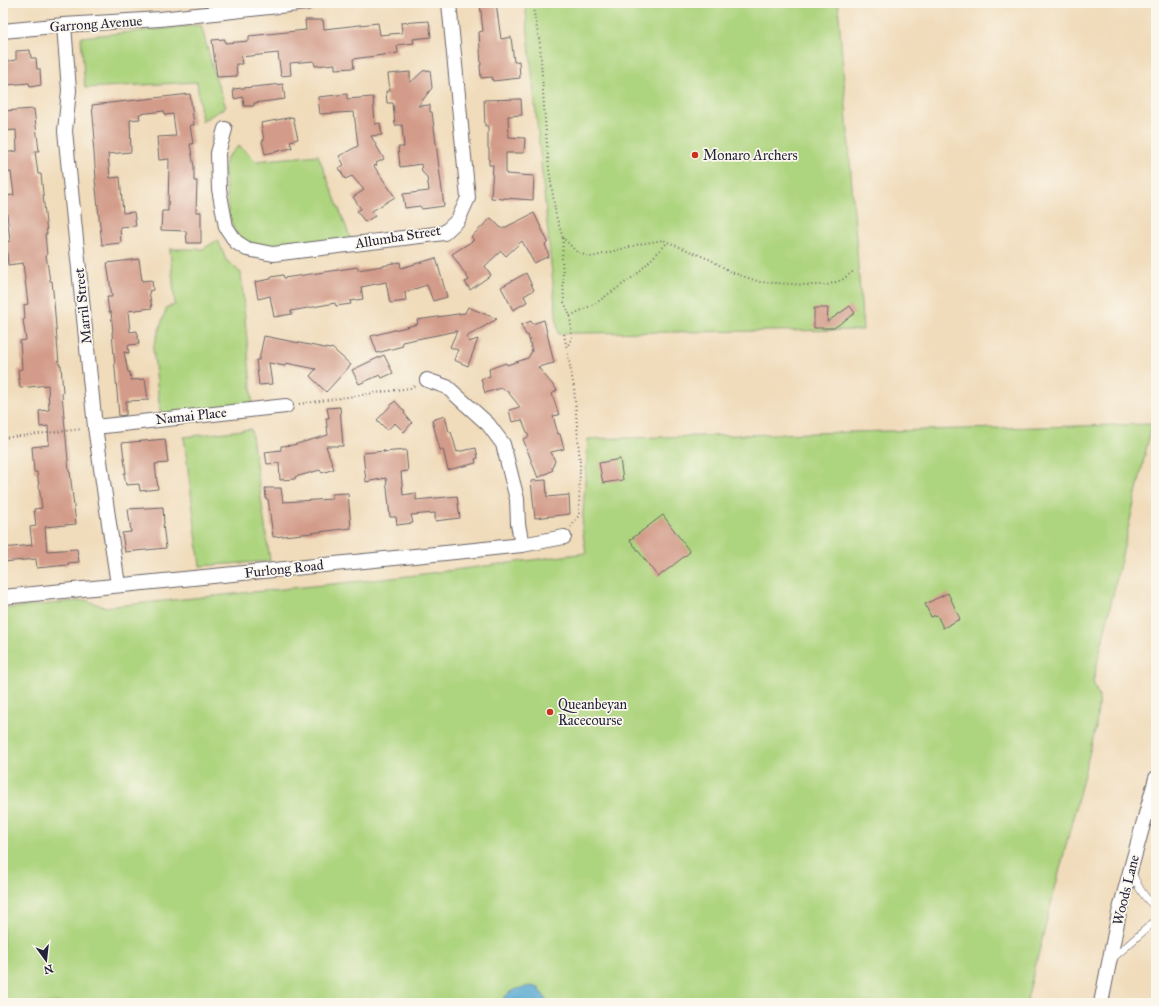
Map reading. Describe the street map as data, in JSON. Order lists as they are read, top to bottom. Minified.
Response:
{"streets":{"street":["Garrong Avenue","Allumba Street","Marril Street","Namai Place","Furlong Road","Woods Lane"]},"crossings":[["Garrong Avenue","Marril Street"],["Marril Street","Namai Place"],["Marril Street","Furlong Road"]],"places":["Monaro Archers","Queanbeyan Racecourse"],"north":"bottom"}
